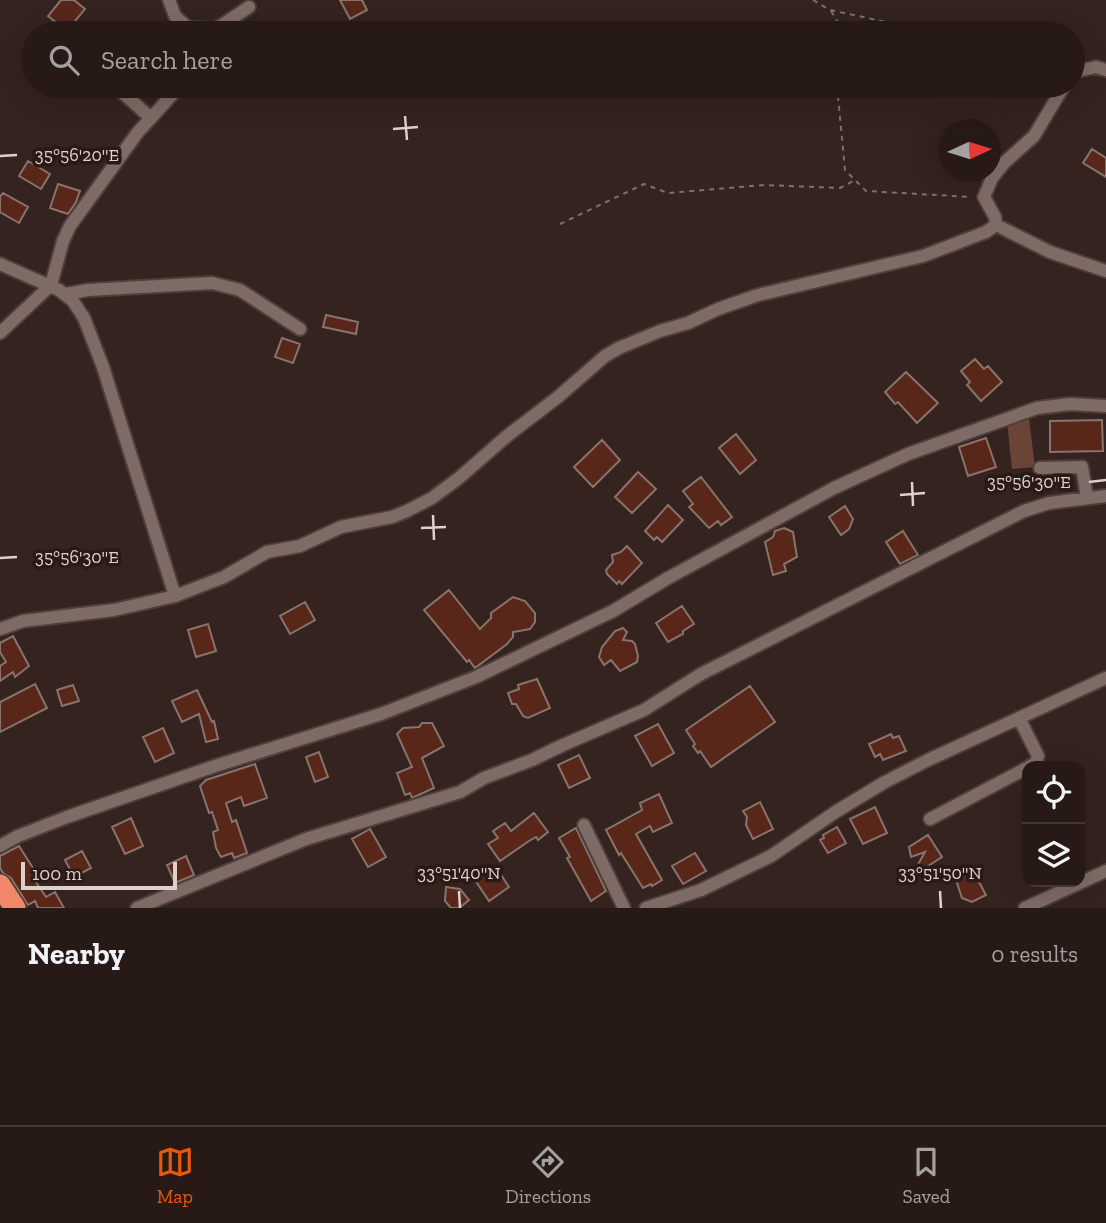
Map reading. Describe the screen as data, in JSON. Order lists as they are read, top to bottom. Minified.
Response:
{"scale_bar":"100 m","north":"right","page":{"search":"Search here","scale":"100 m","heading":["Nearby","0 results"],"nav":["Map","Directions","Saved"]},"coordinates":["35°56'20\"E","35°56'30\"E","33°51'40\"N","33°51'50\"N"]}
